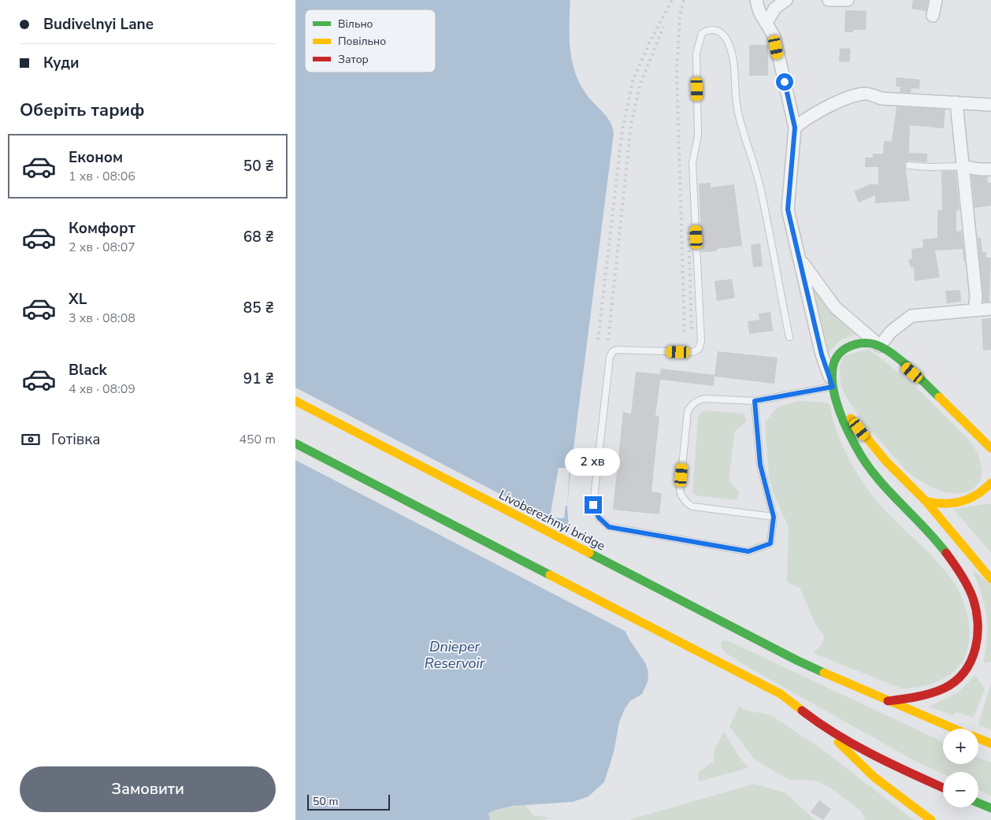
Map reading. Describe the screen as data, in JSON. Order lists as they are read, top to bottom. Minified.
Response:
{"streets":{"main road":["Livoberezhnyi bridge"]},"water":["Dnieper Reservoir"],"legend":["Вільно","Повільно","Затор"],"scale_bar":"50 m","page":{"banner":["Budivelnyi Lane","Куди"],"heading":"Оберіть тариф","list":[{"name":"Економ","note":"1 хв · 08:06","value":"50 ₴"},{"name":"Комфорт","note":"2 хв · 08:07","value":"68 ₴"},{"name":"XL","note":"3 хв · 08:08","value":"85 ₴"},{"name":"Black","note":"4 хв · 08:09","value":"91 ₴"}],"pay":["Готівка","450 m"],"bubble":"2 хв","map_buttons":["+","−"],"buttons":"Замовити","scale":"50 m"}}
